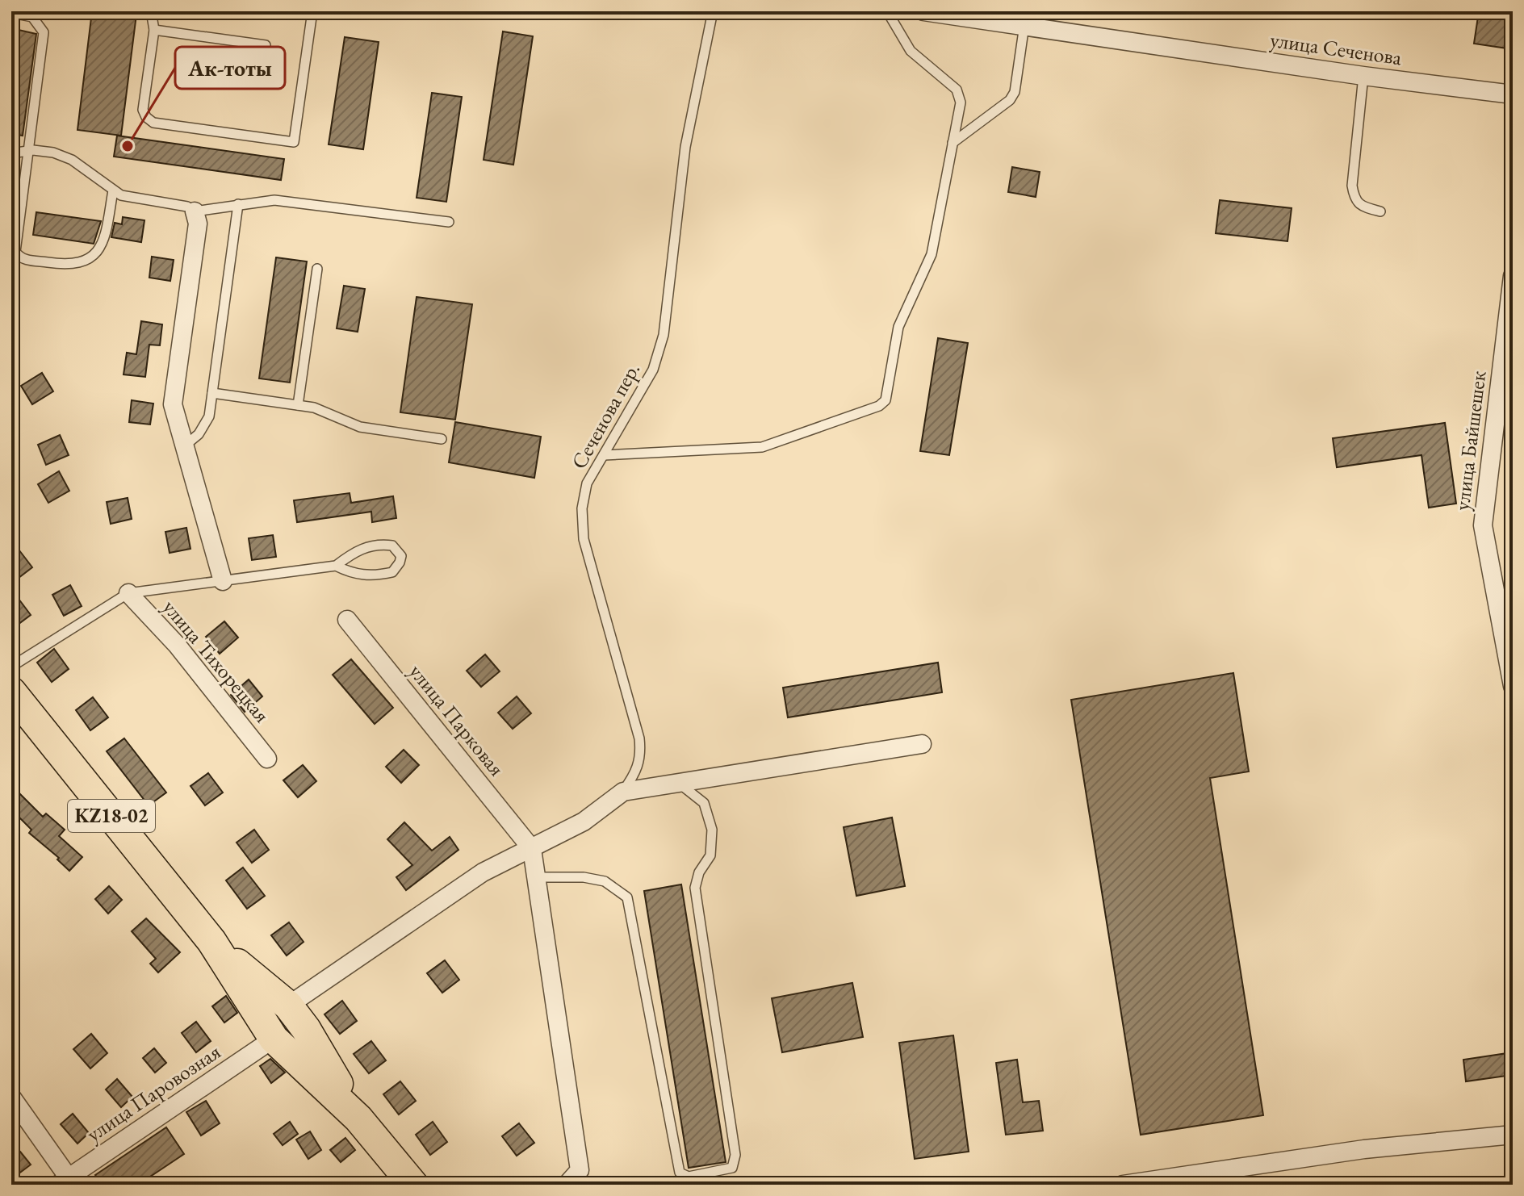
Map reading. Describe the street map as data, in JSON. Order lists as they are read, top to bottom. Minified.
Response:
{"streets":{"highway":["KZ18-02"],"street":["улица Сеченова","улица Байшешек","улица Тихорецкая","улица Парковая","улица Паровозная"],"lane":["Сеченова пер."]},"crossings":[["KZ18-02","улица Паровозная"]],"places":["Ак-тоты"]}
